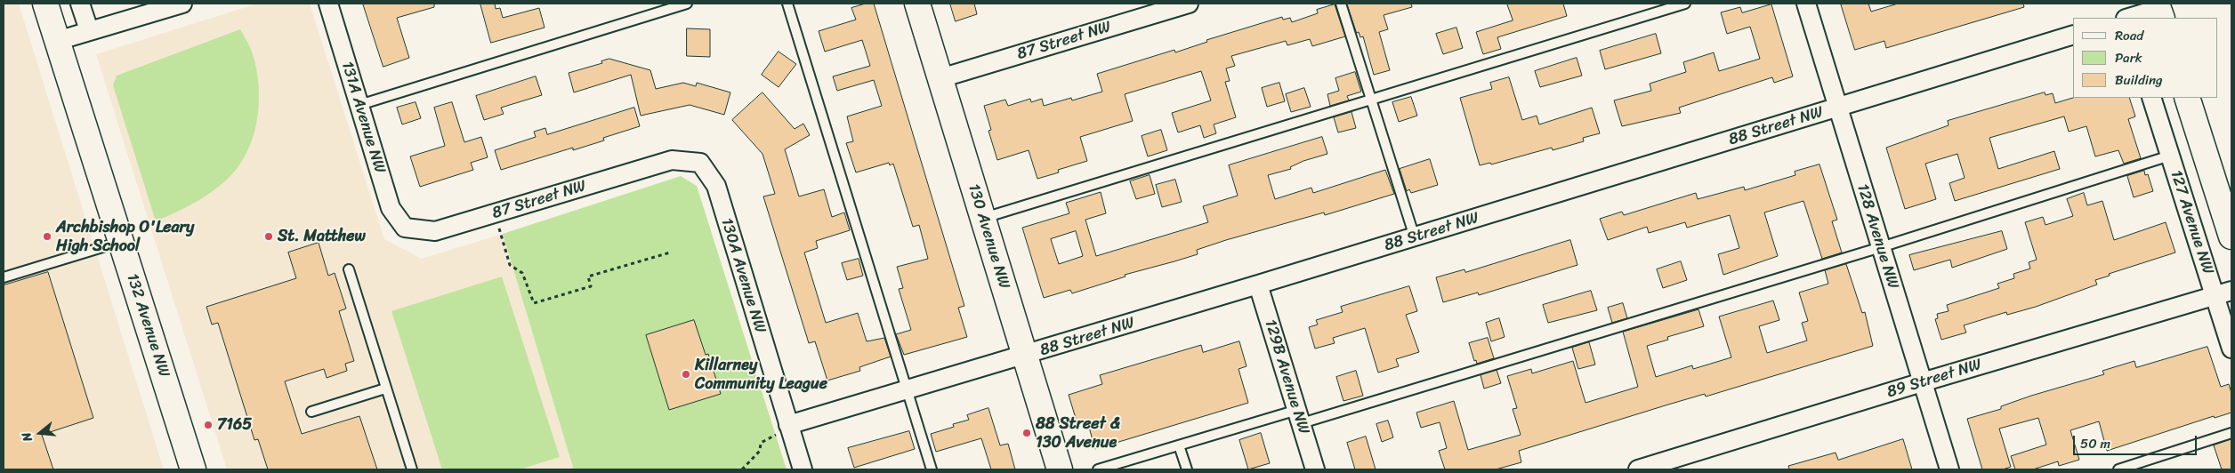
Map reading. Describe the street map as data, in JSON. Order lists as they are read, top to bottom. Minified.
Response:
{"streets":{"street":["87 Street NW","131A Avenue NW","88 Street NW","127 Avenue NW","130 Avenue NW","128 Avenue NW","130A Avenue NW","132 Avenue NW","129B Avenue NW","89 Street NW"]},"crossings":[["87 Street NW","131A Avenue NW"],["87 Street NW","130 Avenue NW"],["87 Street NW","130A Avenue NW"],["88 Street NW","130 Avenue NW"],["88 Street NW","128 Avenue NW"],["88 Street NW","130A Avenue NW"],["88 Street NW","129B Avenue NW"],["127 Avenue NW","89 Street NW"],["128 Avenue NW","89 Street NW"]],"places":["Archbishop O'Leary High School","St. Matthew","Killarney Community League","7165","88 Street & 130 Avenue"],"legend":["Road","Park","Building"],"scale_bar":"50 m","north":"left"}
